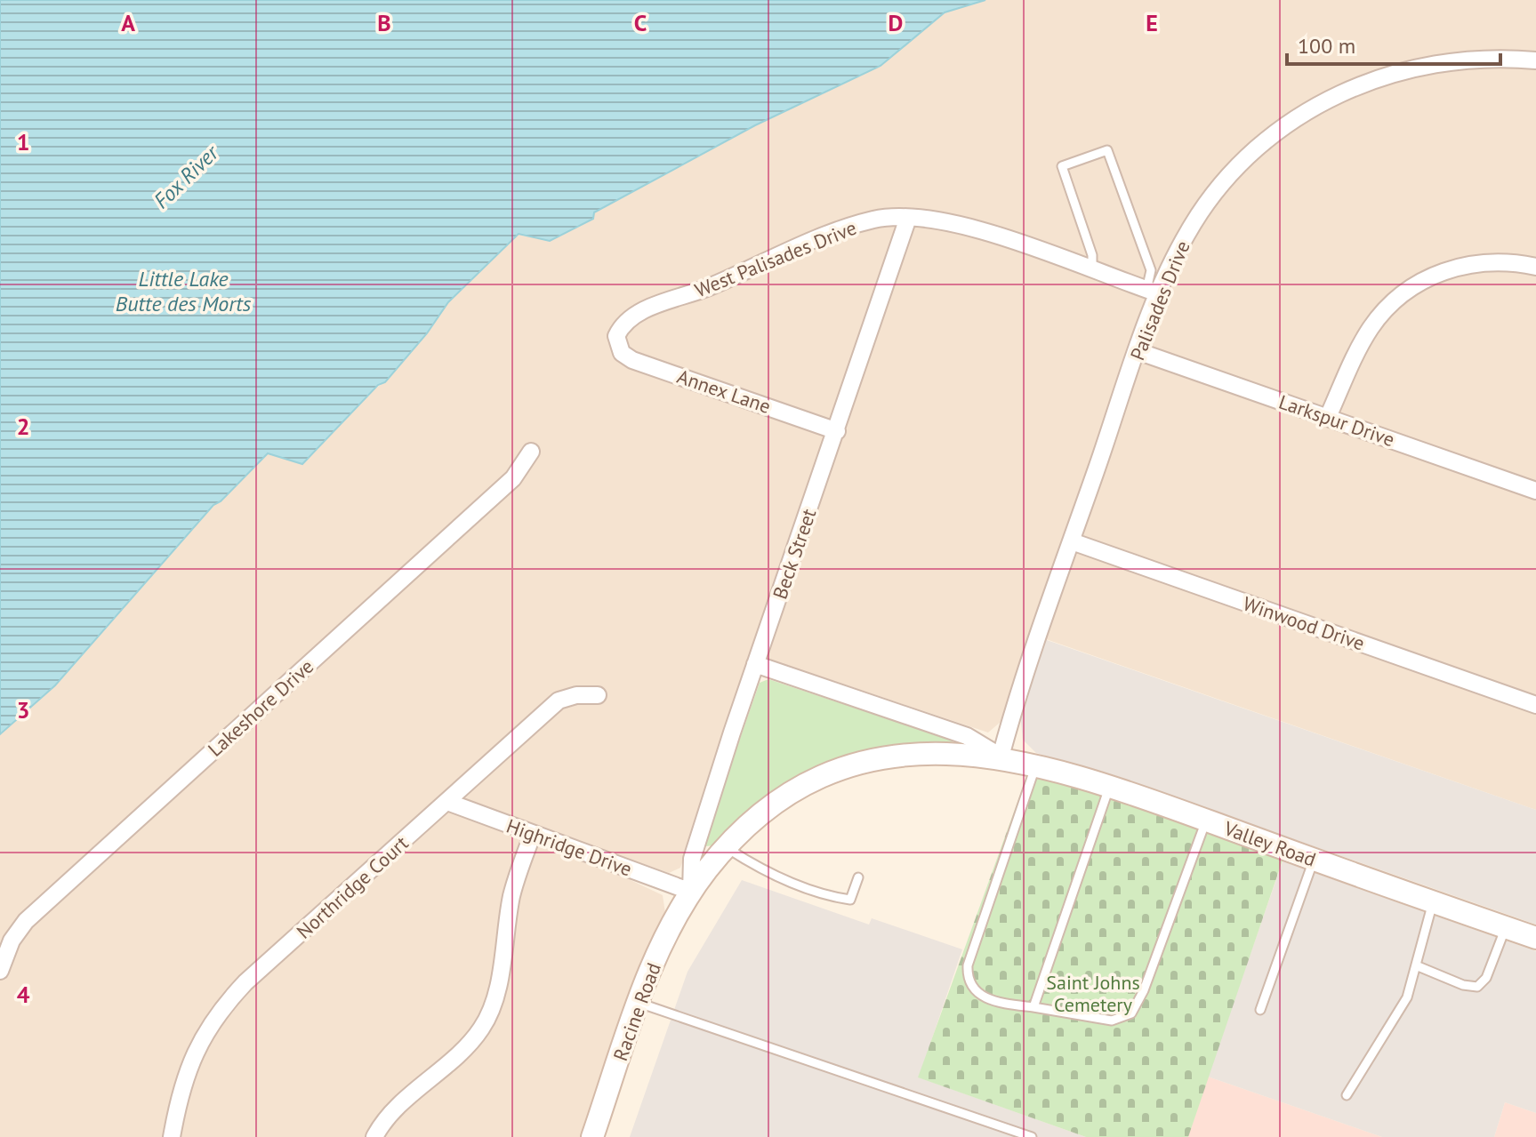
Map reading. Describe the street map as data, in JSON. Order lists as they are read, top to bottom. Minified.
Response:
{"streets":{"main road":["Valley Road","Racine Road"],"street":["West Palisades Drive","Palisades Drive","Annex Lane","Larkspur Drive","Beck Street","Winwood Drive","Lakeshore Drive","Highridge Drive","Northridge Court"]},"crossings":[["West Palisades Drive","Palisades Drive"],["West Palisades Drive","Annex Lane"],["West Palisades Drive","Beck Street"],["Palisades Drive","Larkspur Drive"],["Palisades Drive","Winwood Drive"],["Palisades Drive","Valley Road"],["Annex Lane","Beck Street"],["Beck Street","Valley Road"],["Beck Street","Highridge Drive"],["Beck Street","Racine Road"],["Valley Road","Highridge Drive"],["Valley Road","Racine Road"],["Highridge Drive","Northridge Court"],["Highridge Drive","Racine Road"]],"water":["Fox River","Little Lake Butte des Morts"],"parks":["Saint Johns Cemetery"],"scale_bar":"100 m","grid":{"columns":["A","B","C","D","E"],"rows":["1","2","3","4"]}}
